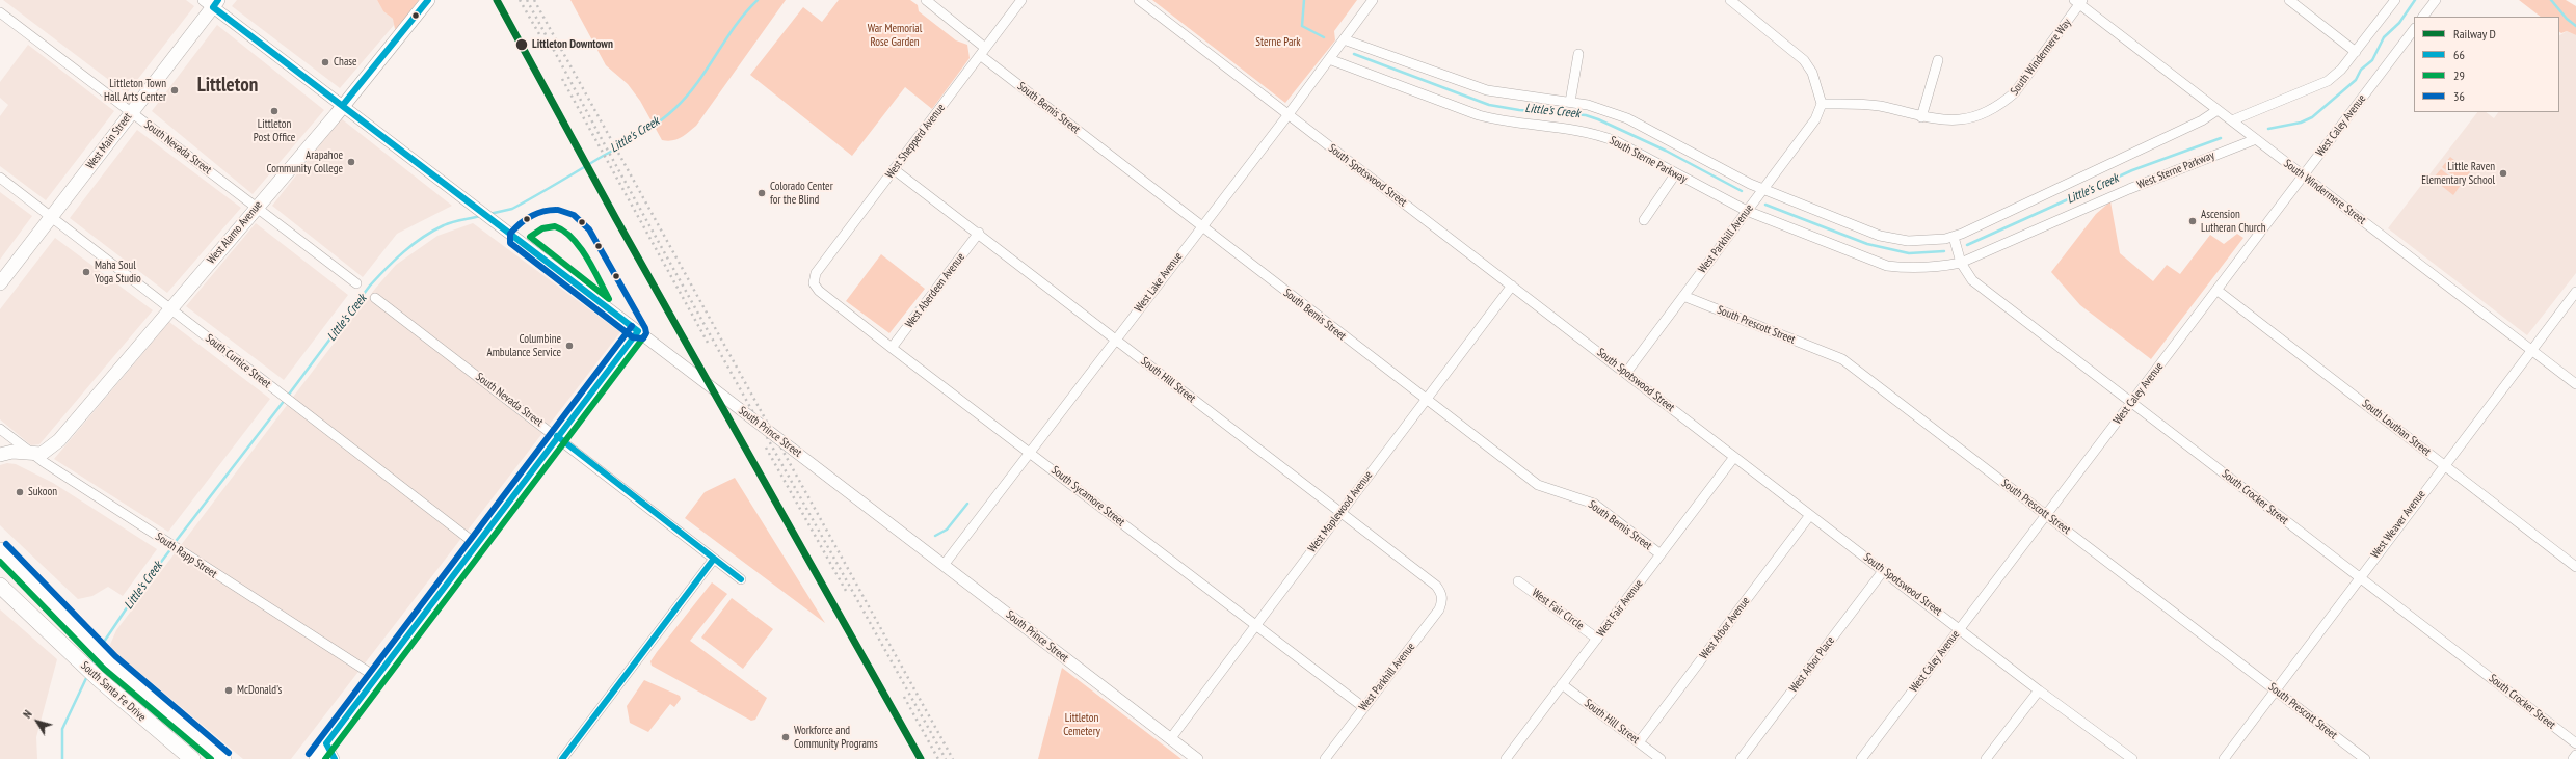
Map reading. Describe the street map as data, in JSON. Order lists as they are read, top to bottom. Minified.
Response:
{"streets":{"highway":["South Santa Fe Drive"],"main road":["West Main Street","West Alamo Avenue"],"street":["South Windermere Way","South Bemis Street","West Caley Avenue","West Shepperd Avenue","South Nevada Street","South Sterne Parkway","West Sterne Parkway","South Spotswood Street","South Windermere Street","West Parkhill Avenue","West Lake Avenue","West Aberdeen Avenue","South Prescott Street","South Curtice Street","South Hill Street","South Louthan Street","South Prince Street","South Sycamore Street","South Crocker Street","West Maplewood Avenue","West Weaver Avenue","South Rapp Street","West Fair Avenue","West Fair Circle","West Arbor Avenue","West Arbor Place"]},"crossings":[["South Windermere Way","South Windermere Street"],["South Windermere Way","West Parkhill Avenue"],["South Bemis Street","West Shepperd Avenue"],["South Bemis Street","West Lake Avenue"],["South Bemis Street","West Maplewood Avenue"],["South Bemis Street","West Fair Avenue"],["West Caley Avenue","South Spotswood Street"],["West Caley Avenue","South Windermere Street"],["West Caley Avenue","South Prescott Street"],["West Caley Avenue","South Louthan Street"],["West Caley Avenue","South Crocker Street"],["West Main Street","South Nevada Street"],["West Main Street","South Curtice Street"],["West Main Street","South Prince Street"],["West Shepperd Avenue","South Hill Street"],["West Shepperd Avenue","South Sycamore Street"],["South Nevada Street","West Alamo Avenue"],["South Sterne Parkway","West Sterne Parkway"],["South Sterne Parkway","West Parkhill Avenue"],["South Sterne Parkway","West Lake Avenue"],["South Sterne Parkway","South Crocker Street"],["West Sterne Parkway","South Windermere Street"],["West Sterne Parkway","South Crocker Street"],["South Spotswood Street","West Parkhill Avenue"],["South Spotswood Street","West Lake Avenue"],["South Spotswood Street","West Maplewood Avenue"],["South Spotswood Street","West Fair Avenue"],["South Spotswood Street","West Arbor Avenue"],["South Spotswood Street","West Arbor Place"],["South Windermere Street","West Weaver Avenue"],["West Alamo Avenue","South Curtice Street"],["West Alamo Avenue","South Prince Street"],["West Alamo Avenue","South Rapp Street"],["West Parkhill Avenue","South Prescott Street"],["West Parkhill Avenue","South Hill Street"],["West Parkhill Avenue","South Sycamore Street"],["West Lake Avenue","South Hill Street"],["West Lake Avenue","South Prince Street"],["West Lake Avenue","South Sycamore Street"],["West Aberdeen Avenue","South Hill Street"],["West Aberdeen Avenue","South Sycamore Street"],["South Prescott Street","West Weaver Avenue"],["South Hill Street","West Maplewood Avenue"],["South Hill Street","West Fair Avenue"],["South Hill Street","West Arbor Avenue"],["South Louthan Street","West Weaver Avenue"],["South Prince Street","West Maplewood Avenue"],["South Sycamore Street","West Maplewood Avenue"],["South Crocker Street","West Weaver Avenue"],["West Fair Avenue","West Fair Circle"]],"districts":["Littleton"],"water":["Little's Creek"],"parks":["War Memorial Rose Garden","Sterne Park","Littleton Cemetery"],"places":["Littleton Downtown","Chase","Littleton Town Hall Arts Center","Littleton Post Office","Arapahoe Community College","Little Raven Elementary School","Colorado Center for the Blind","Ascension Lutheran Church","Maha Soul Yoga Studio","Columbine Ambulance Service","Sukoon","McDonald's","Workforce and Community Programs"],"lines":["rail line D","transit line 66","transit line 36","transit line 29"],"legend":["Railway D","66","29","36"],"north":"top left"}
